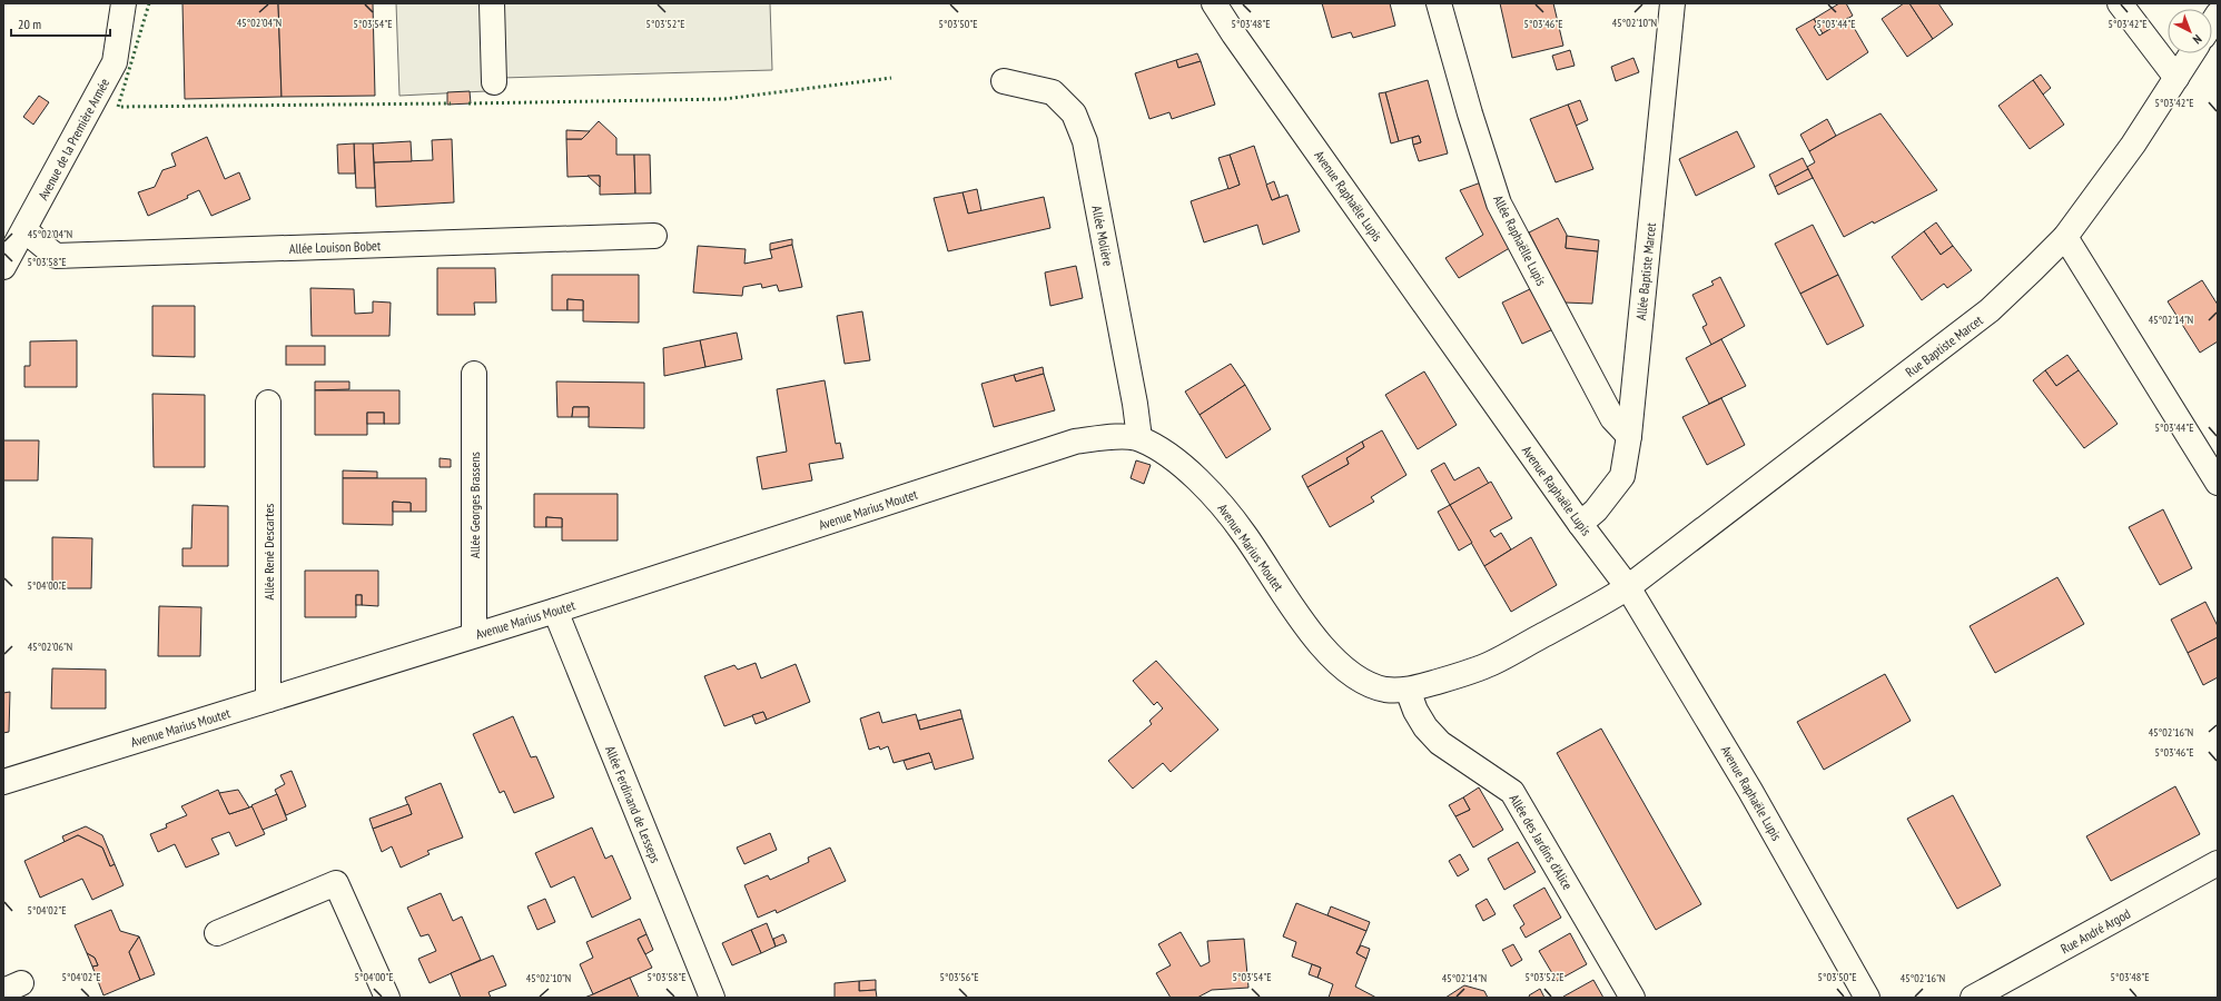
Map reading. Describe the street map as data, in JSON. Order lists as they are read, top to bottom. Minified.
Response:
{"streets":{"street":["Avenue de la Première Armée","Avenue Raphaële Lupis","Allée Molière","Allée Raphaëlle Lupis","Allée Louison Bobet","Allée Baptiste Marcet","Rue Baptiste Marcet","Allée Georges Brassens","Avenue Marius Moutet","Allée René Descartes","Allée Ferdinand de Lesseps","Allée des Jardins d'Alice","Rue André Argod"]},"crossings":[["Avenue de la Première Armée","Allée Louison Bobet"],["Avenue Raphaële Lupis","Allée Baptiste Marcet"],["Avenue Raphaële Lupis","Rue Baptiste Marcet"],["Avenue Raphaële Lupis","Avenue Marius Moutet"],["Allée Molière","Avenue Marius Moutet"],["Allée Raphaëlle Lupis","Allée Baptiste Marcet"],["Rue Baptiste Marcet","Avenue Marius Moutet"],["Allée Georges Brassens","Avenue Marius Moutet"],["Avenue Marius Moutet","Allée René Descartes"],["Avenue Marius Moutet","Allée Ferdinand de Lesseps"],["Avenue Marius Moutet","Allée des Jardins d'Alice"]],"scale_bar":"20 m","north":"bottom right","coordinates":["45°02'04\"N","45°02'10\"N","5°03'54\"E","5°03'52\"E","5°03'50\"E","5°03'48\"E","5°03'46\"E","5°03'44\"E","5°03'42\"E","5°03'58\"E","45°02'14\"N","5°04'00\"E","45°02'06\"N","45°02'16\"N","5°04'02\"E","5°03'56\"E"]}
